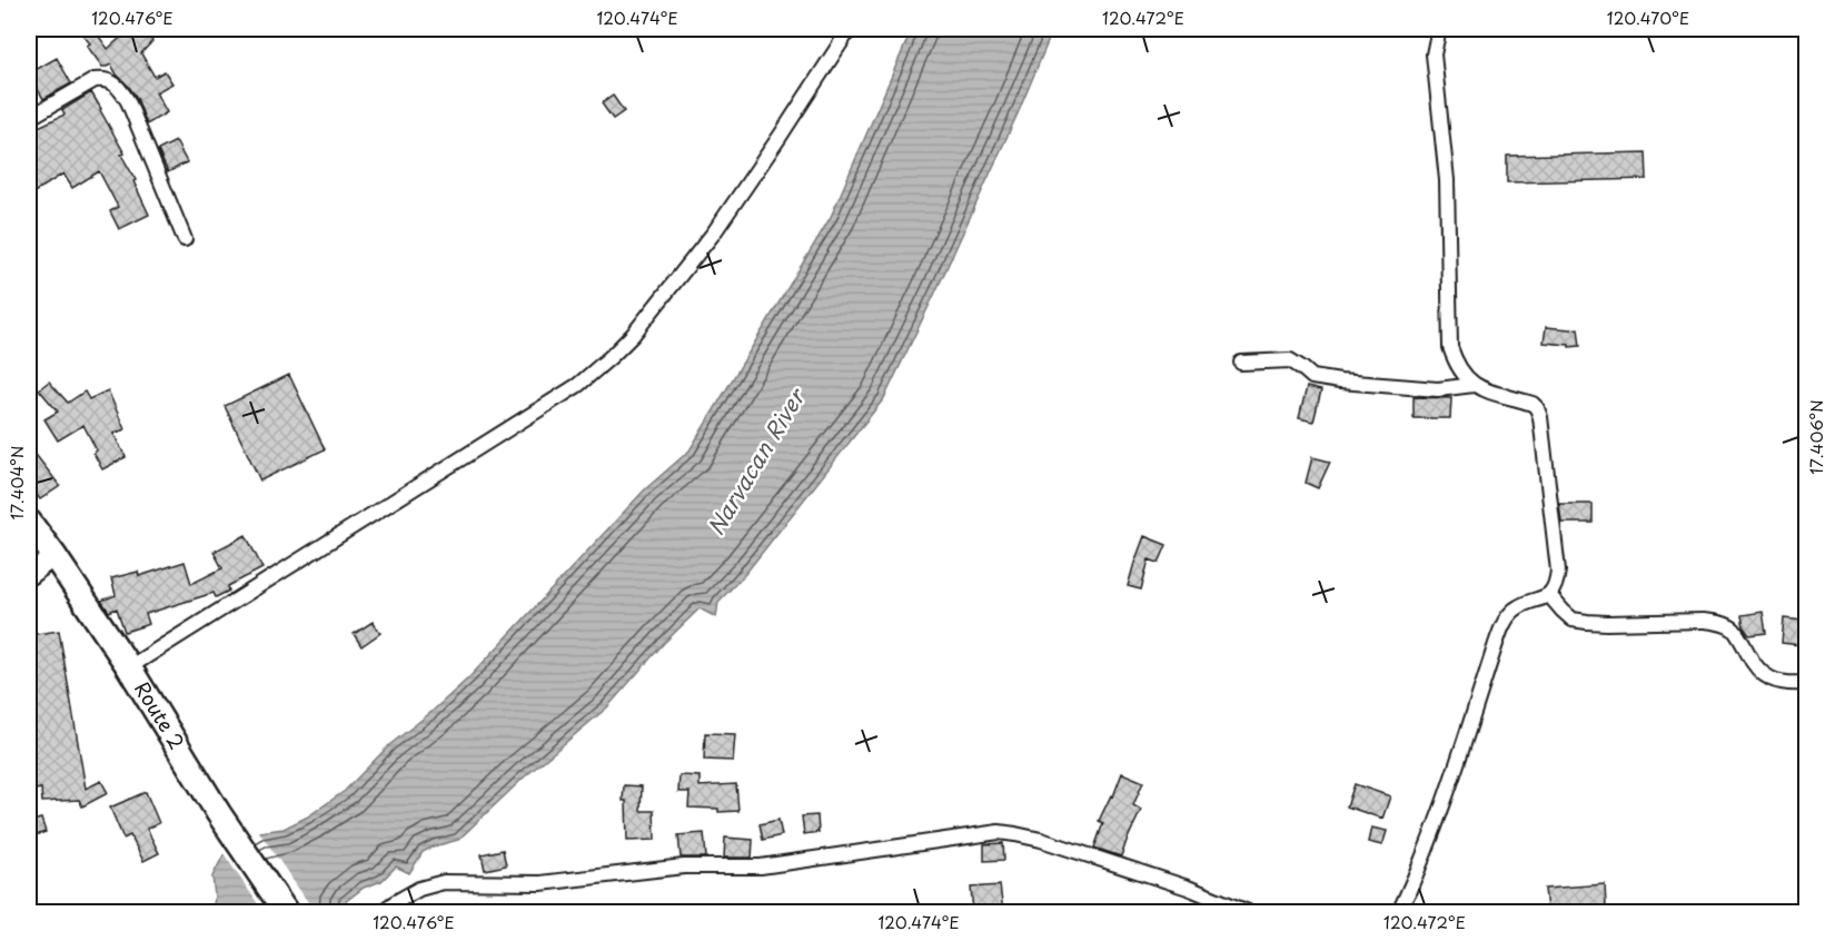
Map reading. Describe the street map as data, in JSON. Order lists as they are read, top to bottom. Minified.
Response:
{"streets":{"highway":["Route 2"]},"water":["Narvacan River"],"coordinates":["120.476°E","120.474°E","120.472°E","120.470°E","17.406°N","17.404°N"]}
